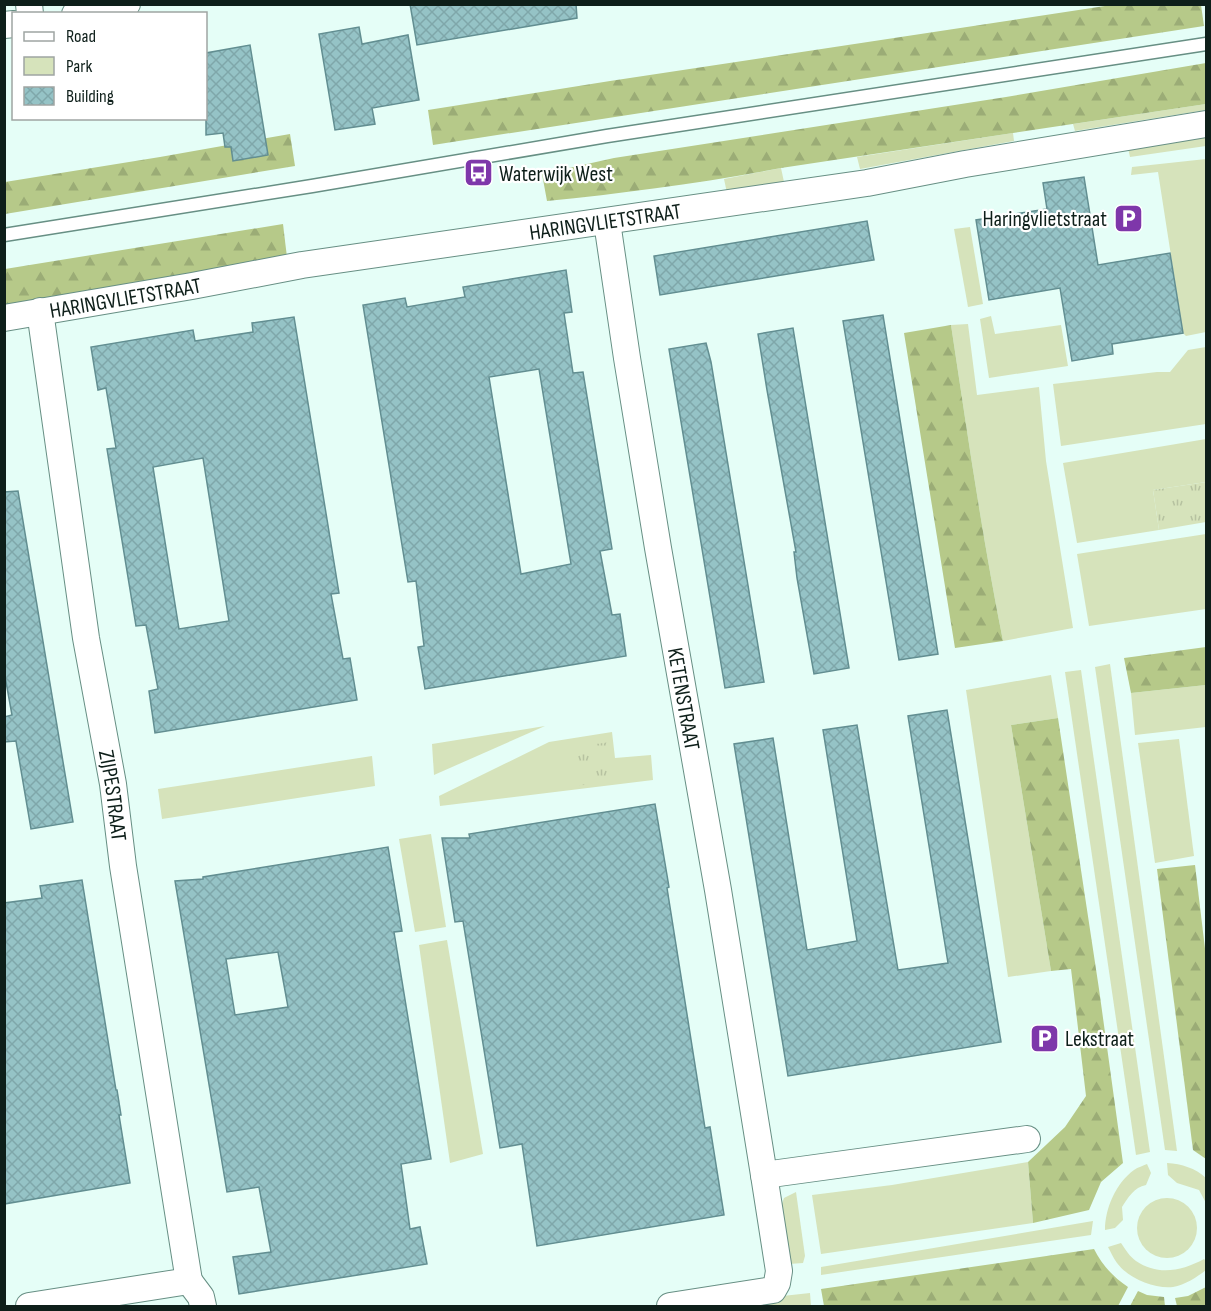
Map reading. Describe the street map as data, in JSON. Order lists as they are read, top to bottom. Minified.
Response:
{"streets":{"street":["HARINGVLIETSTRAAT","KETENSTRAAT","ZIJPESTRAAT"]},"crossings":[["HARINGVLIETSTRAAT","KETENSTRAAT"],["HARINGVLIETSTRAAT","ZIJPESTRAAT"]],"places":{"bus stop":["Waterwijk West"],"parking":["Haringvlietstraat","Lekstraat"]},"legend":["Road","Park","Building"]}
